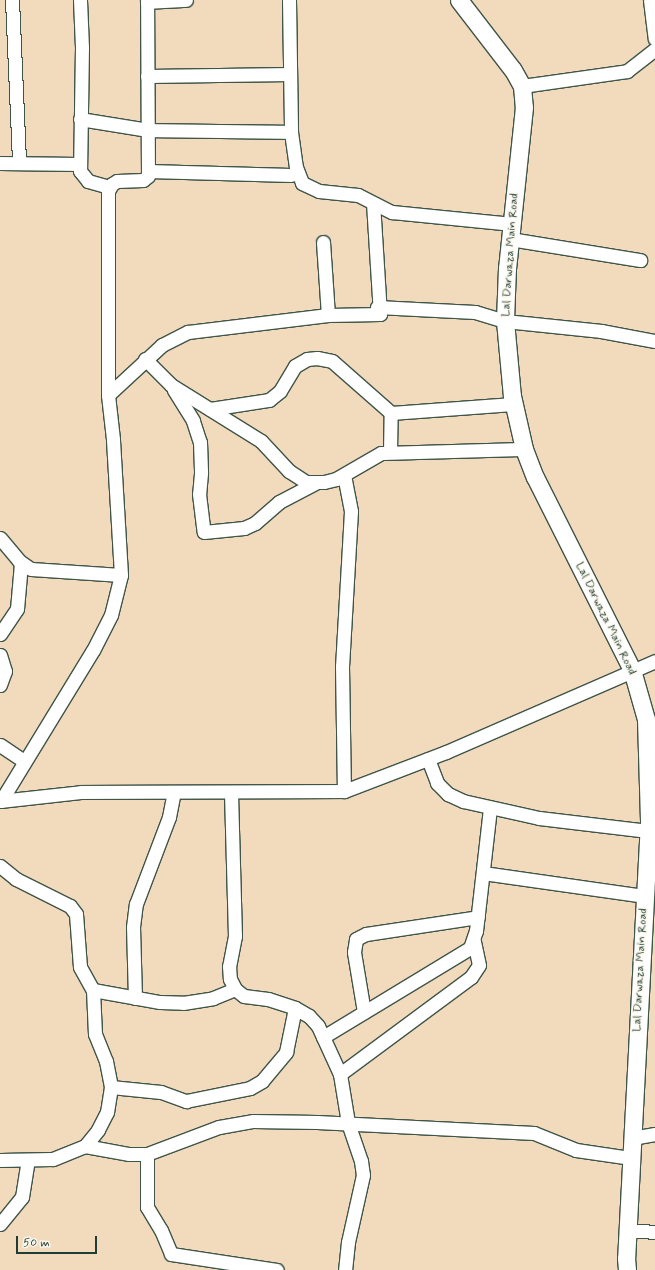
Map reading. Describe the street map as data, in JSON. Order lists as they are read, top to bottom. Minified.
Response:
{"streets":{"main road":["Lal Darwaza Main Road"]},"scale_bar":"50 m"}
